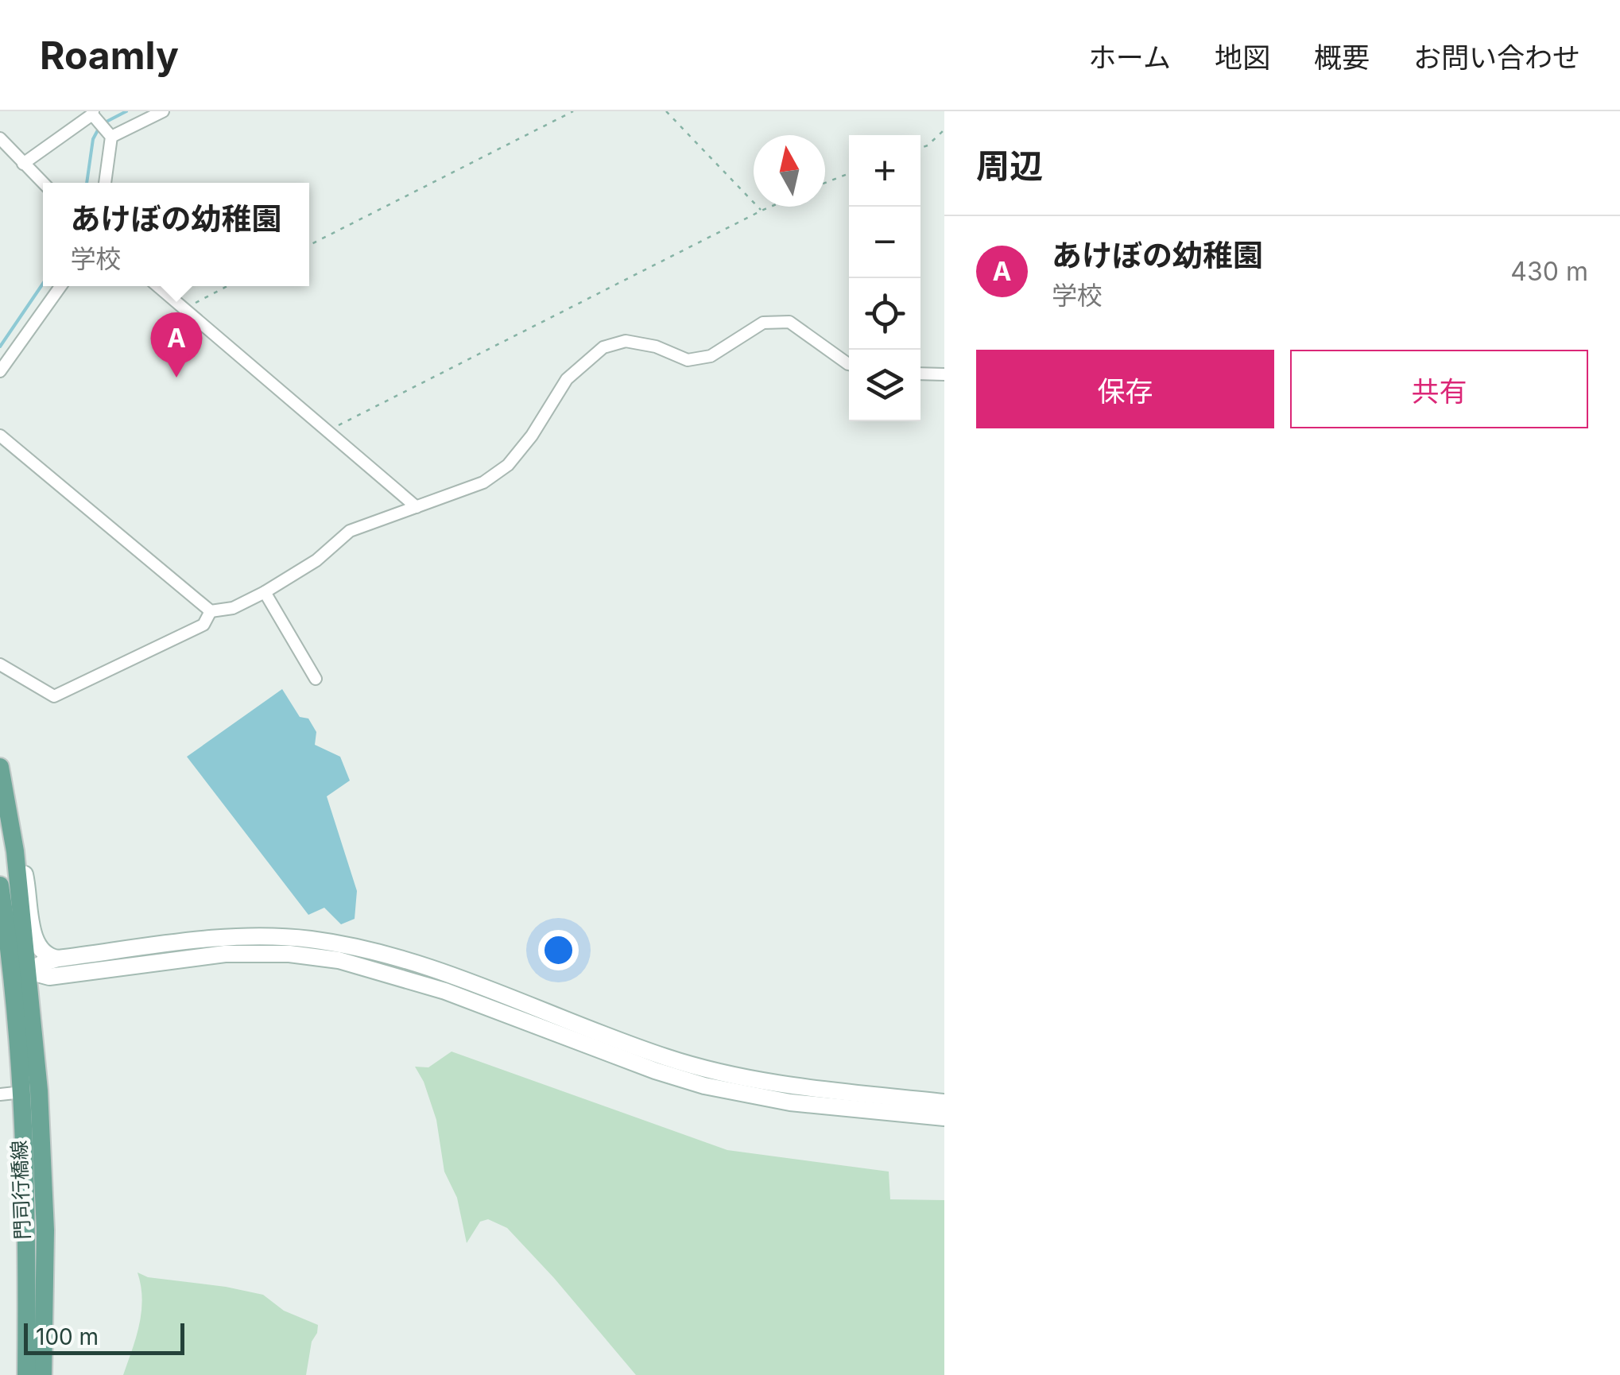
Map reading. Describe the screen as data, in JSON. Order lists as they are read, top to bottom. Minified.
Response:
{"streets":{"main road":["門司行橋線"]},"scale_bar":"100 m","north":"top","page":{"header":"Roamly","nav":["ホーム","地図","概要","お問い合わせ"],"heading":"周辺","map_buttons":["+","−"],"popup":["あけぼの幼稚園","学校"],"list":[{"mark":"A","name":"あけぼの幼稚園","note":"学校","value":"430 m"}],"pins":"A","buttons":["保存","共有"],"scale":"100 m"}}
